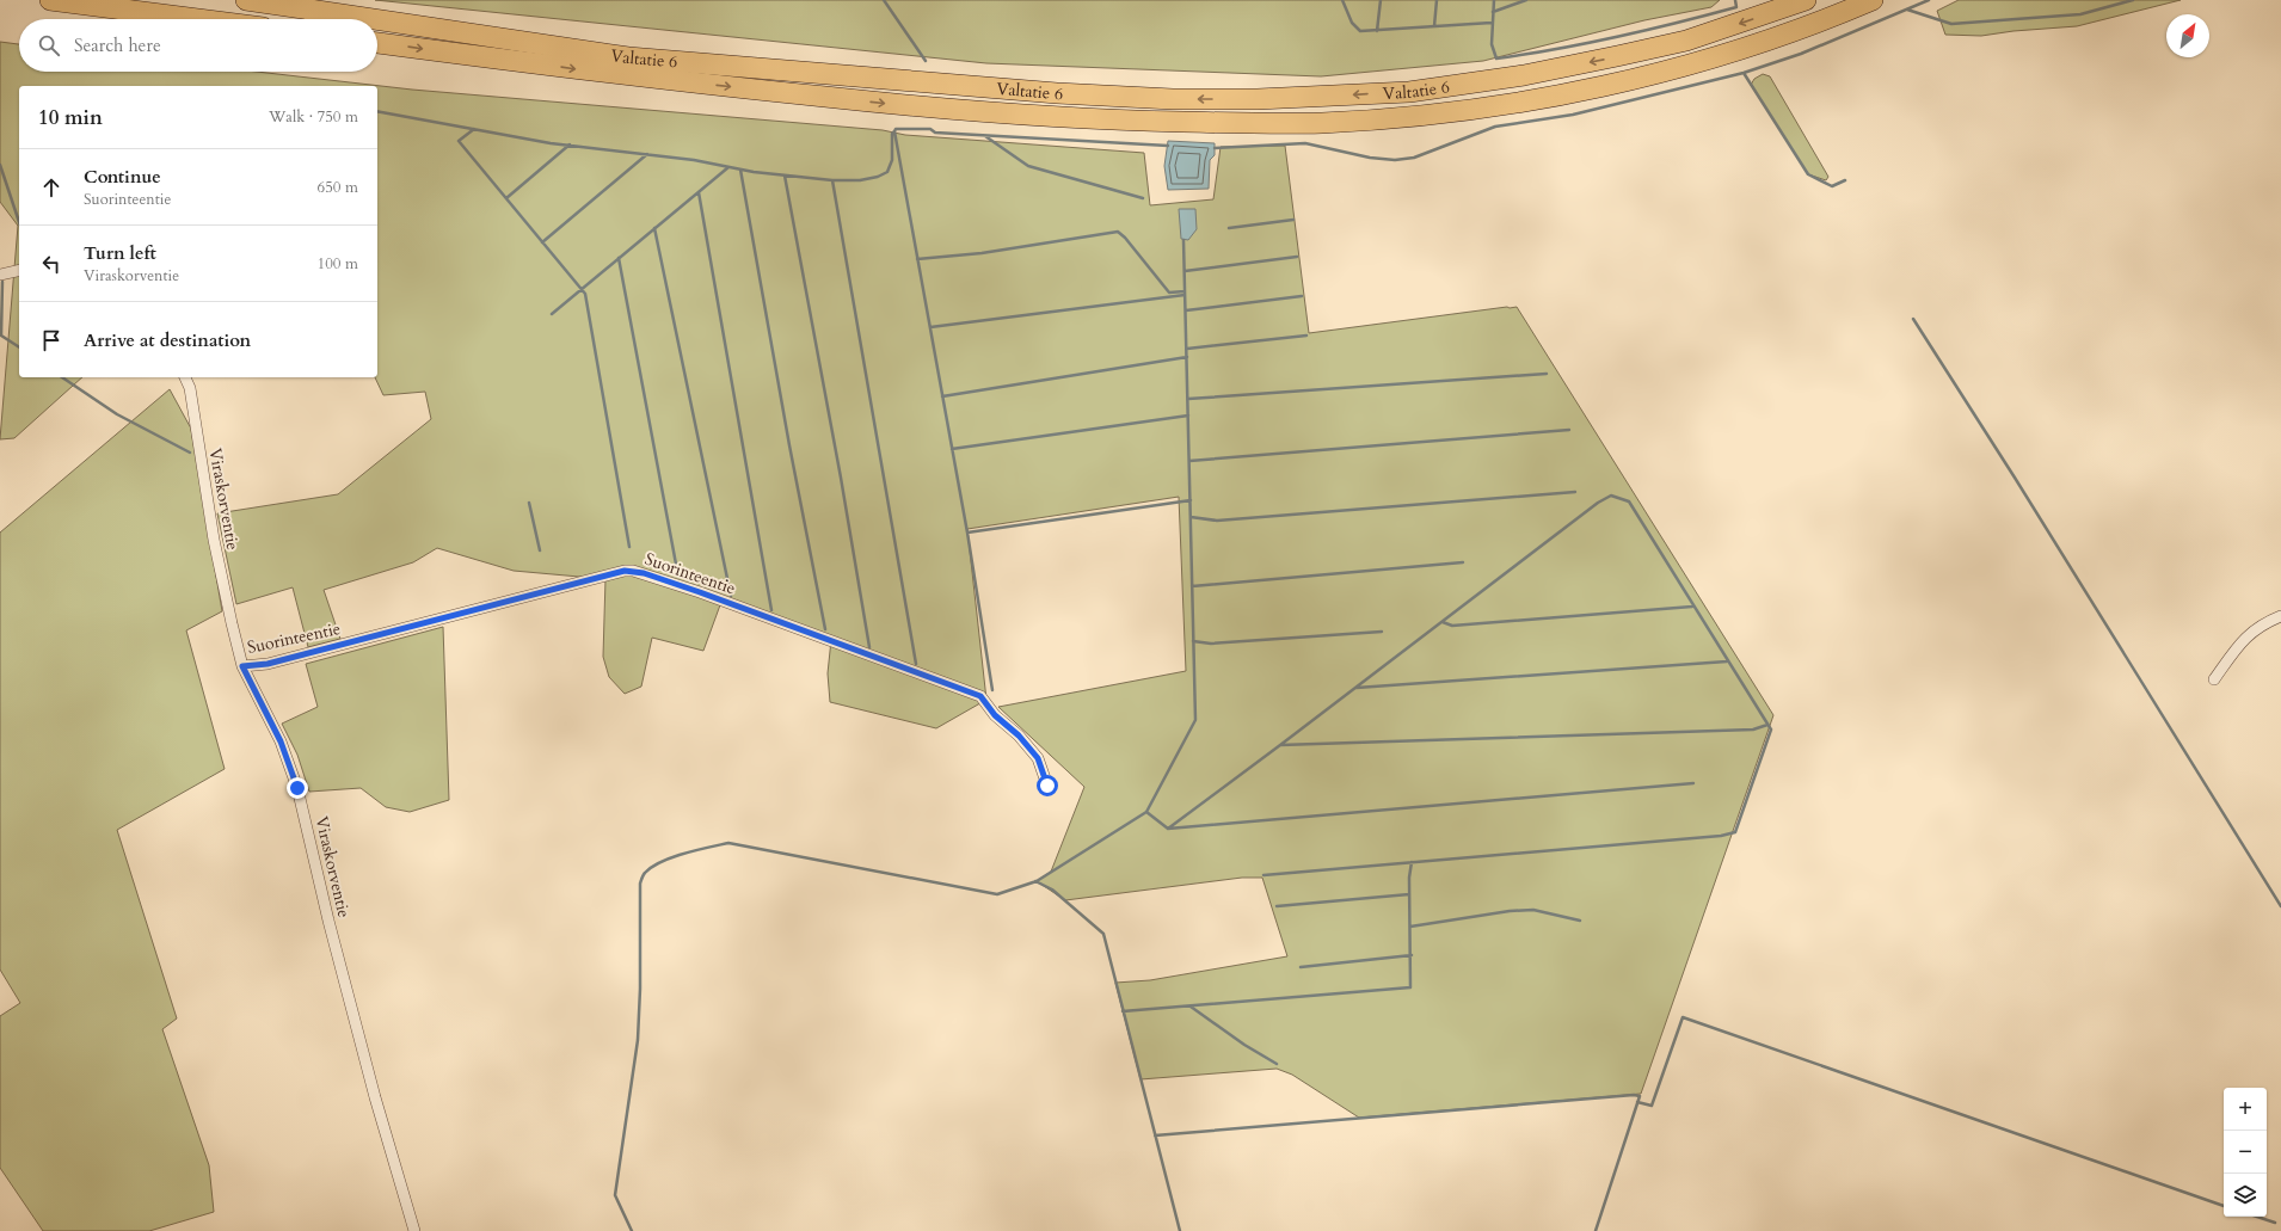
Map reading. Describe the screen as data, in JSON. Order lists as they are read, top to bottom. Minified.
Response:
{"streets":{"highway":["Valtatie 6"],"street":["Viraskorventie","Suorinteentie"]},"crossings":[["Viraskorventie","Suorinteentie"]],"north":"top right","page":{"search":"Search here","heading":["10 min","Walk · 750 m"],"list":[["Continue","Suorinteentie","650 m"],["Turn left","Viraskorventie","100 m"],"Arrive at destination"],"map_buttons":["+","−"]}}
